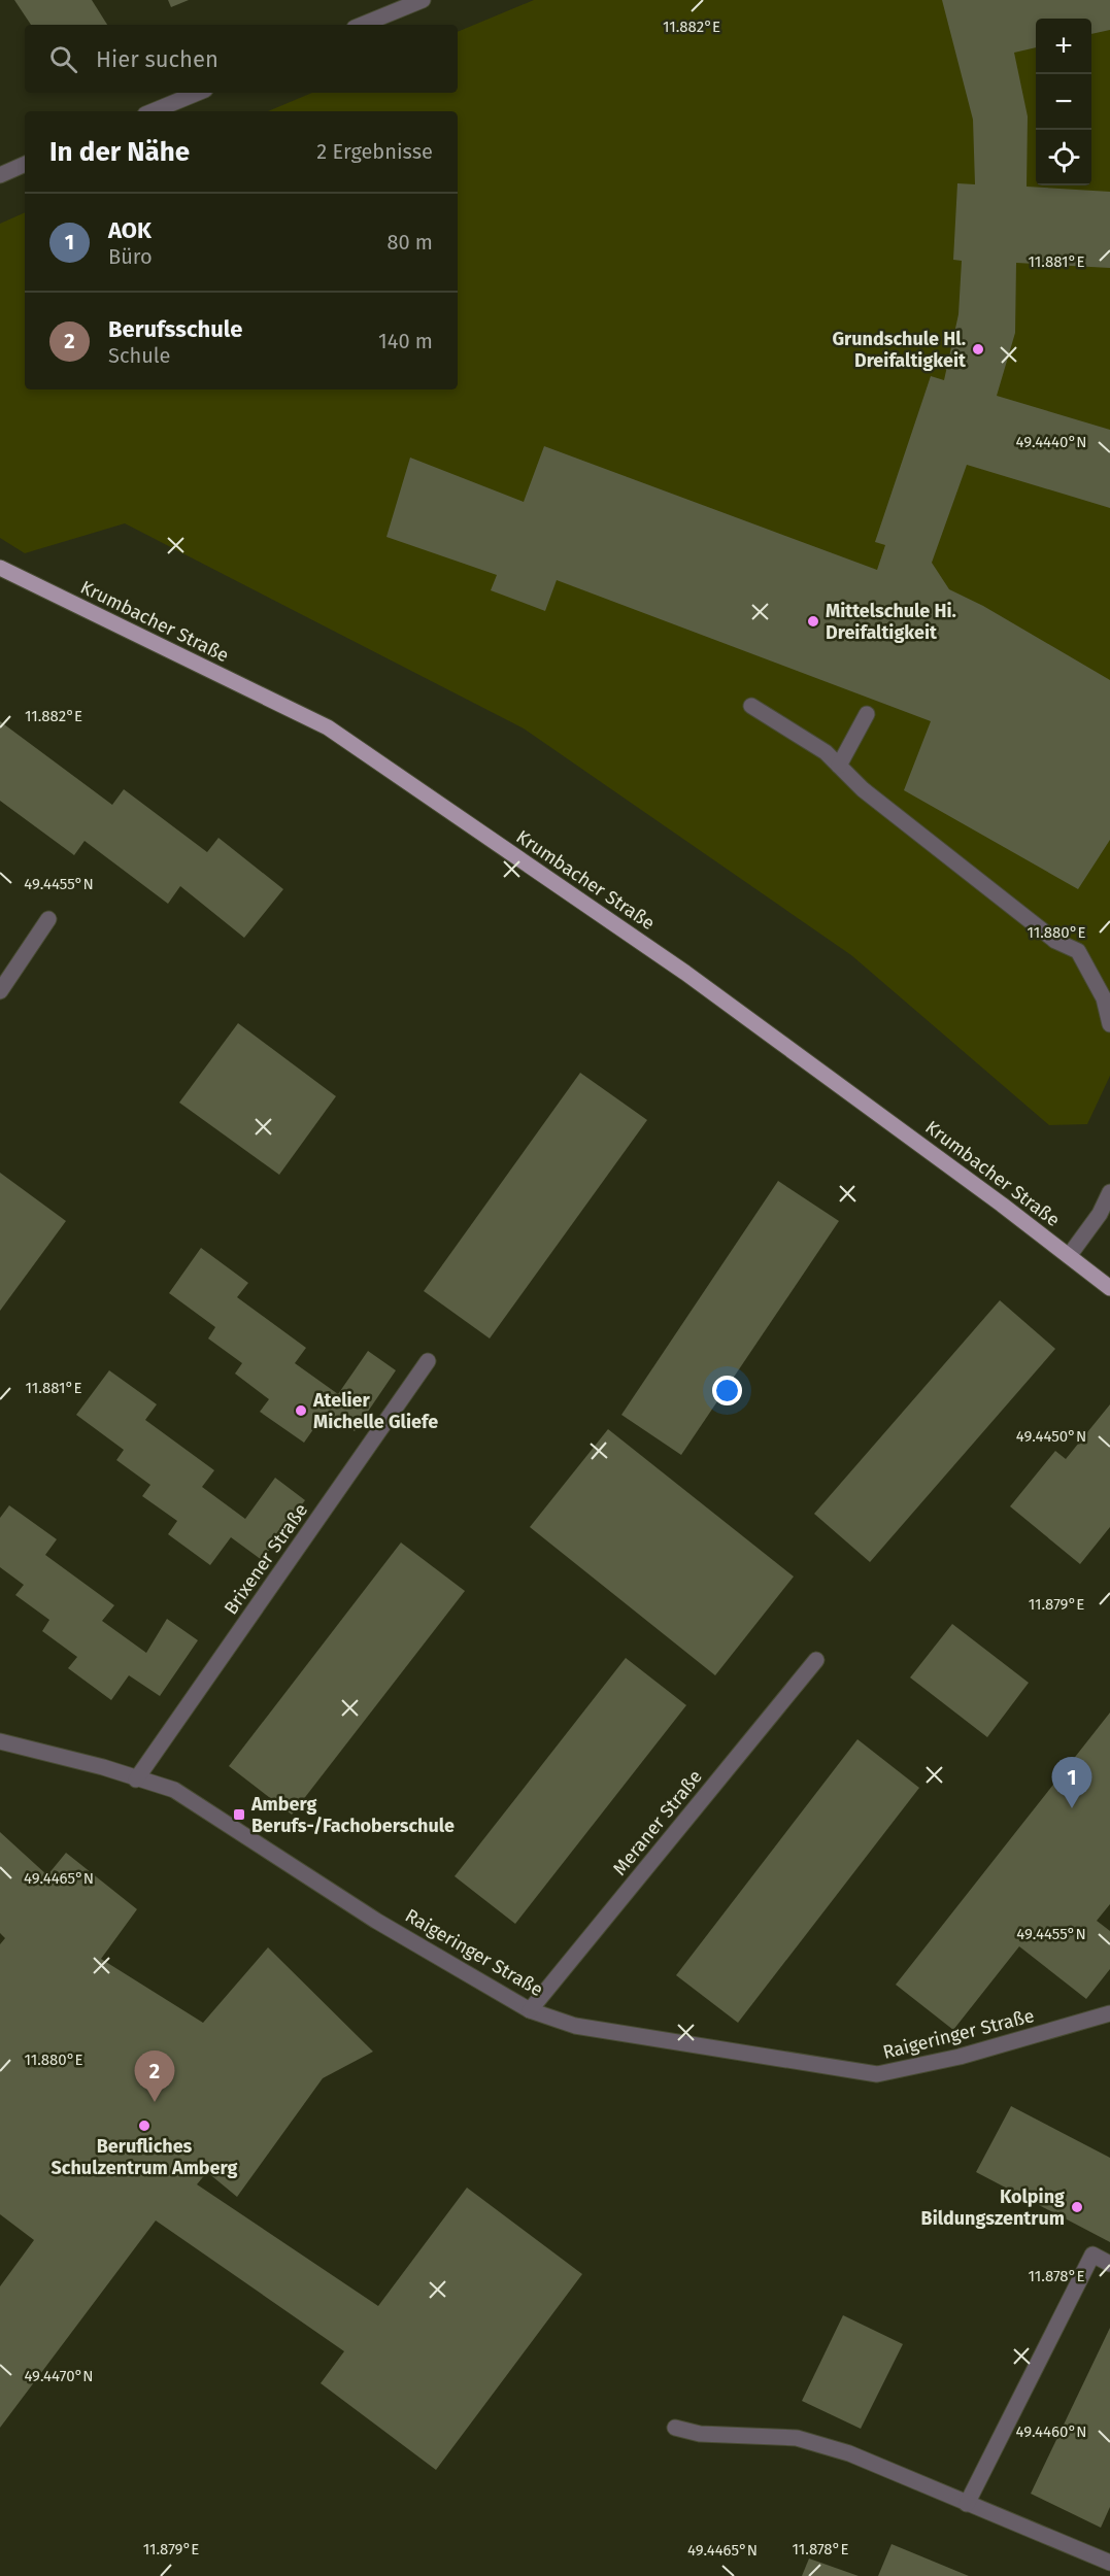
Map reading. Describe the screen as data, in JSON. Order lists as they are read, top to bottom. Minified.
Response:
{"streets":{"main road":["Krumbacher Straße"],"street":["Brixener Straße","Meraner Straße","Raigeringer Straße"]},"crossings":[["Brixener Straße","Raigeringer Straße"],["Meraner Straße","Raigeringer Straße"]],"places":{"other":["Grundschule Hl. Dreifaltigkeit","Mittelschule Hi. Dreifaltigkeit","Atelier Michelle Gliefe","Berufliches Schulzentrum Amberg","Kolping Bildungszentrum"],"transit":["Amberg Berufs-/Fachoberschule"]},"page":{"map_buttons":["+","−"],"search":"Hier suchen","heading":["In der Nähe","2 Ergebnisse"],"list":[{"mark":"1","name":"AOK","note":"Büro","value":"80 m"},{"mark":"2","name":"Berufsschule","note":"Schule","value":"140 m"}],"pins":["1","2"]},"coordinates":["11.882°E","11.881°E","49.4440°N","49.4455°N","11.880°E","49.4450°N","11.879°E","49.4465°N","11.878°E","49.4470°N","49.4460°N"]}
